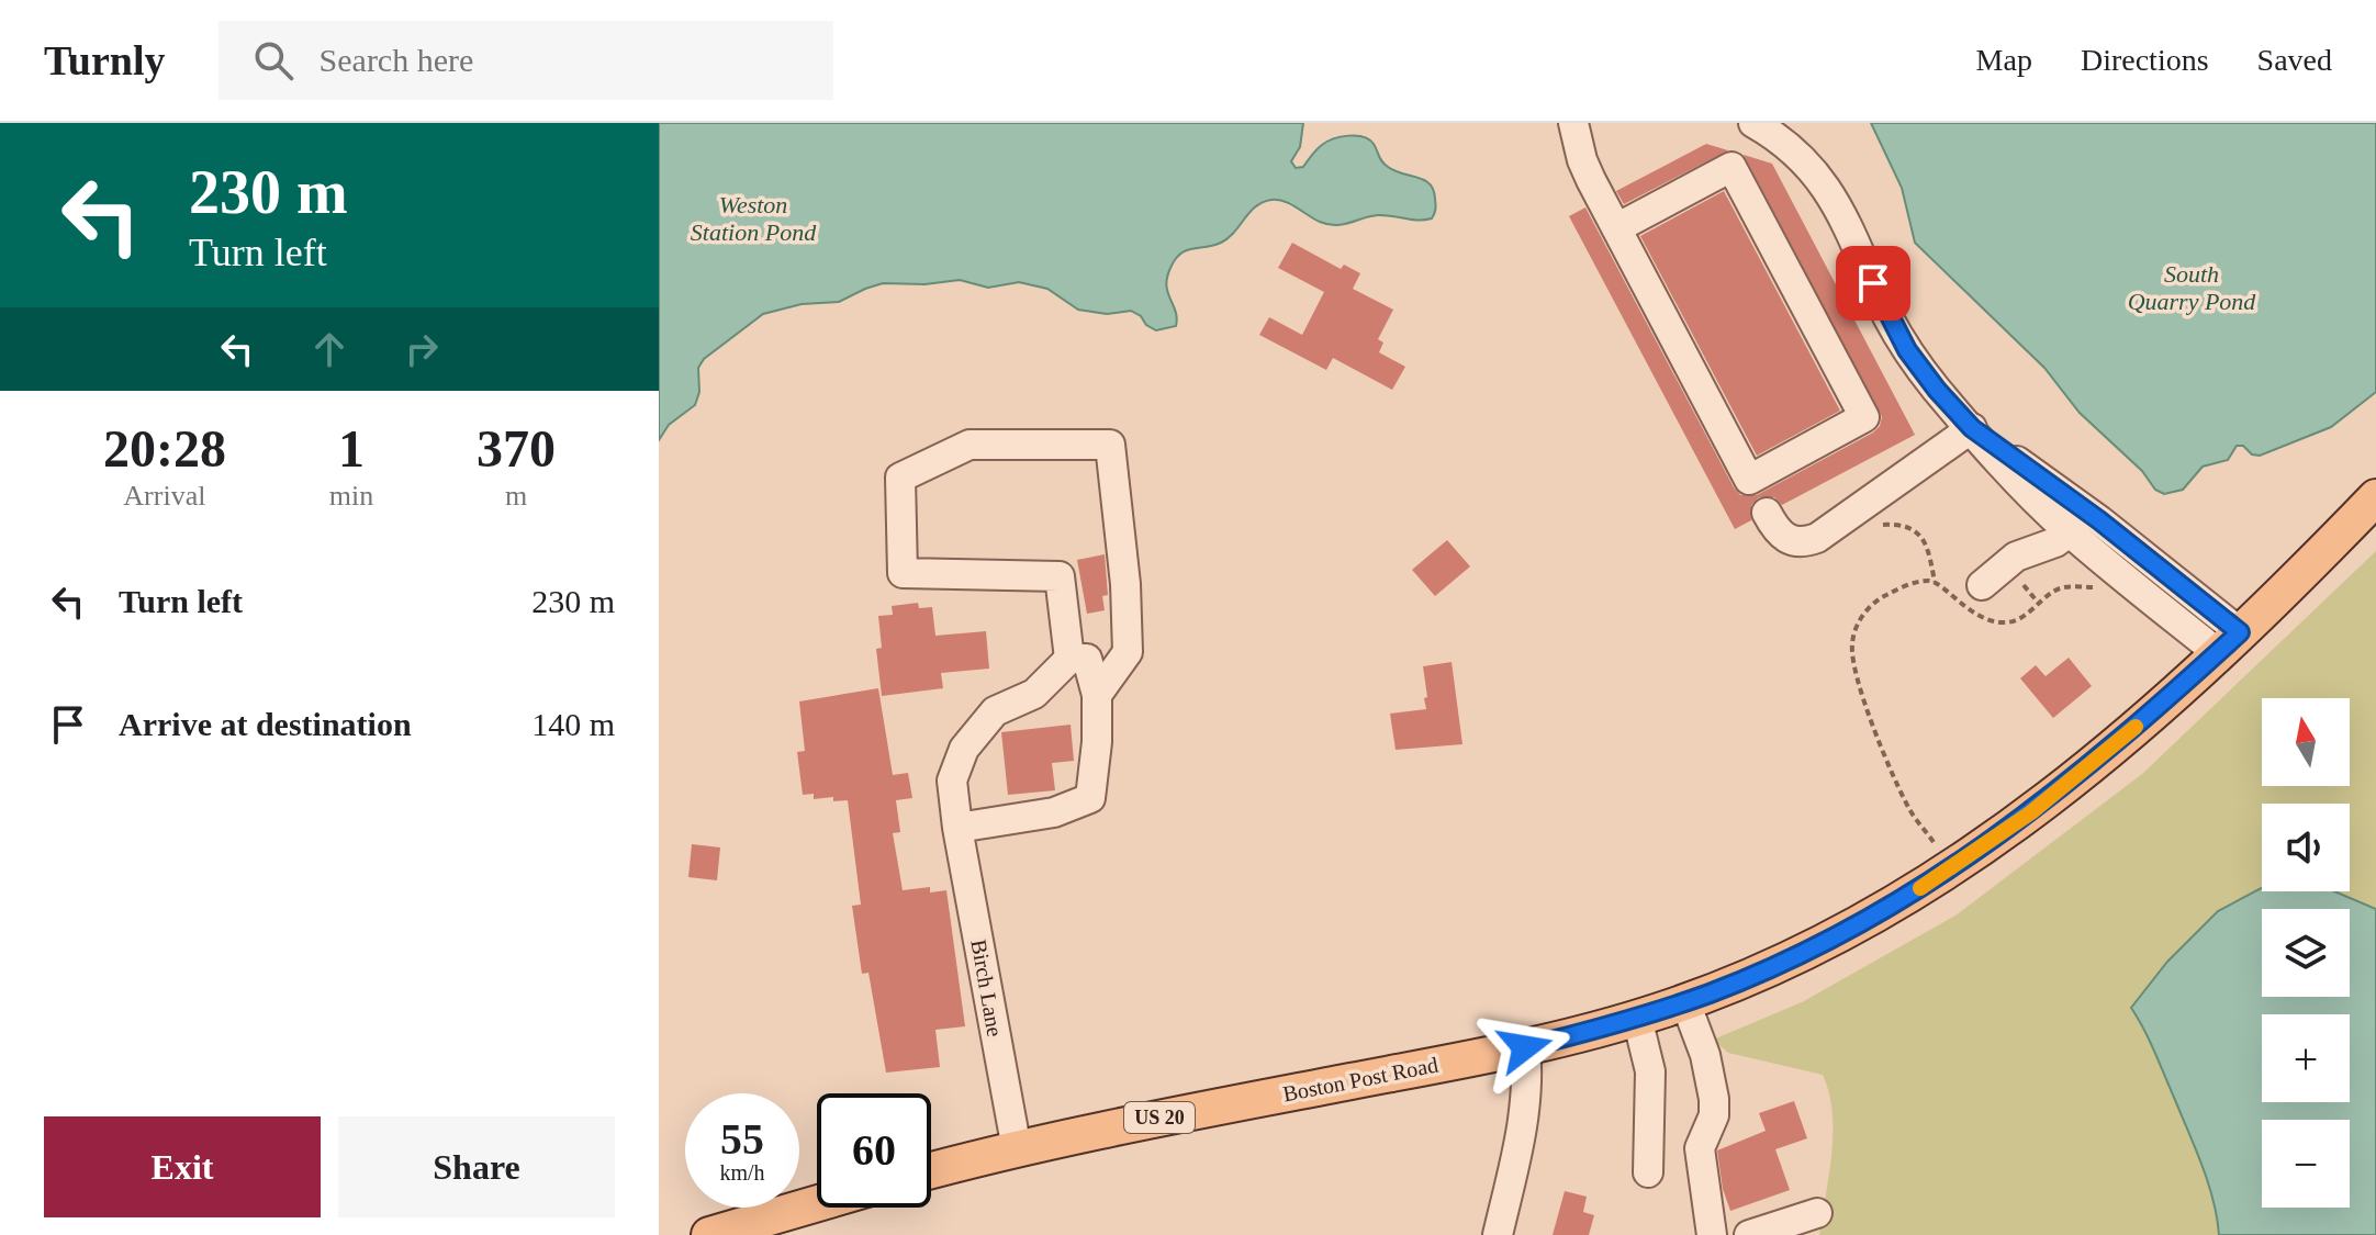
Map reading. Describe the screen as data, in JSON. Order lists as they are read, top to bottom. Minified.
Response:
{"streets":{"main road":["Boston Post Road","US 20"],"street":["Birch Lane"]},"crossings":[["Birch Lane","Boston Post Road"]],"water":["Weston Station Pond","South Quarry Pond"],"north":"top","page":{"header":"Turnly","search":"Search here","nav":["Map","Directions","Saved"],"turn":["230 m","Turn left"],"eta":["20:28","Arrival","1","min","370","m"],"list":[{"name":"Turn left","value":"230 m"},{"name":"Arrive at destination","value":"140 m"}],"map_buttons":["+","−"],"speed":"55 km/h","limit":"60","buttons":["Exit","Share"]}}
